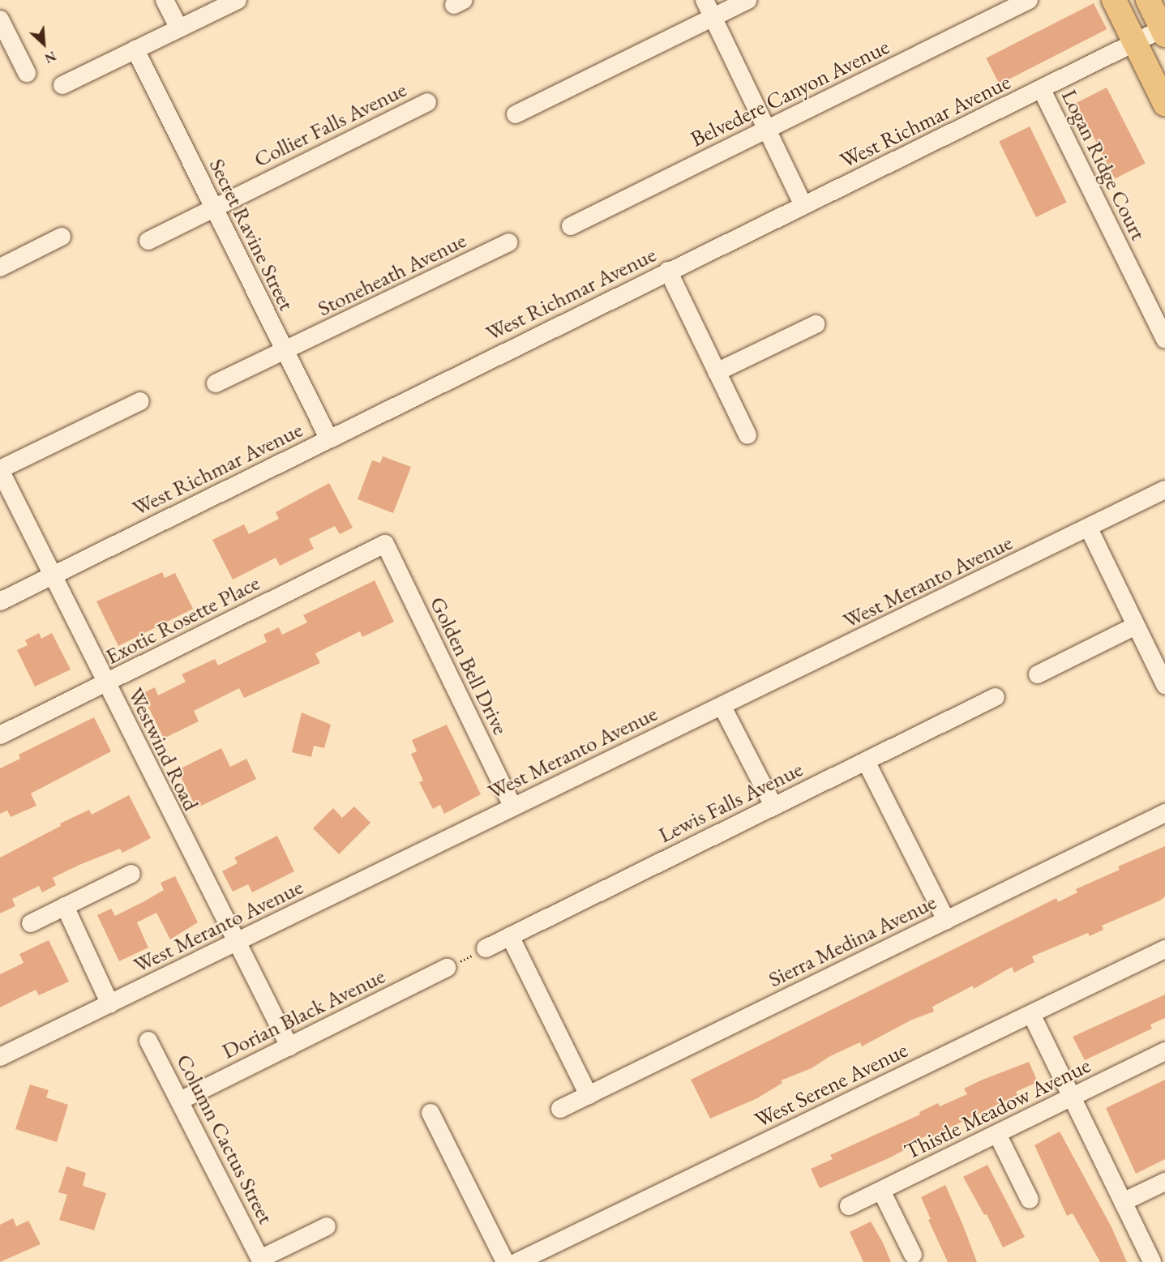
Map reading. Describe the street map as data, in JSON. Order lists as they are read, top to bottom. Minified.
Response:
{"streets":{"street":["Belvedere Canyon Avenue","West Richmar Avenue","Collier Falls Avenue","Logan Ridge Court","Secret Ravine Street","Stoneheath Avenue","West Meranto Avenue","Exotic Rosette Place","Golden Bell Drive","Westwind Road","Lewis Falls Avenue","Sierra Medina Avenue","Dorian Black Avenue","West Serene Avenue","Thistle Meadow Avenue","Column Cactus Street"]},"crossings":[["West Richmar Avenue","Logan Ridge Court"],["West Richmar Avenue","Secret Ravine Street"],["West Richmar Avenue","Westwind Road"],["Collier Falls Avenue","Secret Ravine Street"],["Secret Ravine Street","Stoneheath Avenue"],["West Meranto Avenue","Golden Bell Drive"],["West Meranto Avenue","Westwind Road"],["Exotic Rosette Place","Golden Bell Drive"],["Exotic Rosette Place","Westwind Road"],["Westwind Road","Dorian Black Avenue"],["Dorian Black Avenue","Column Cactus Street"]],"north":"bottom right"}
